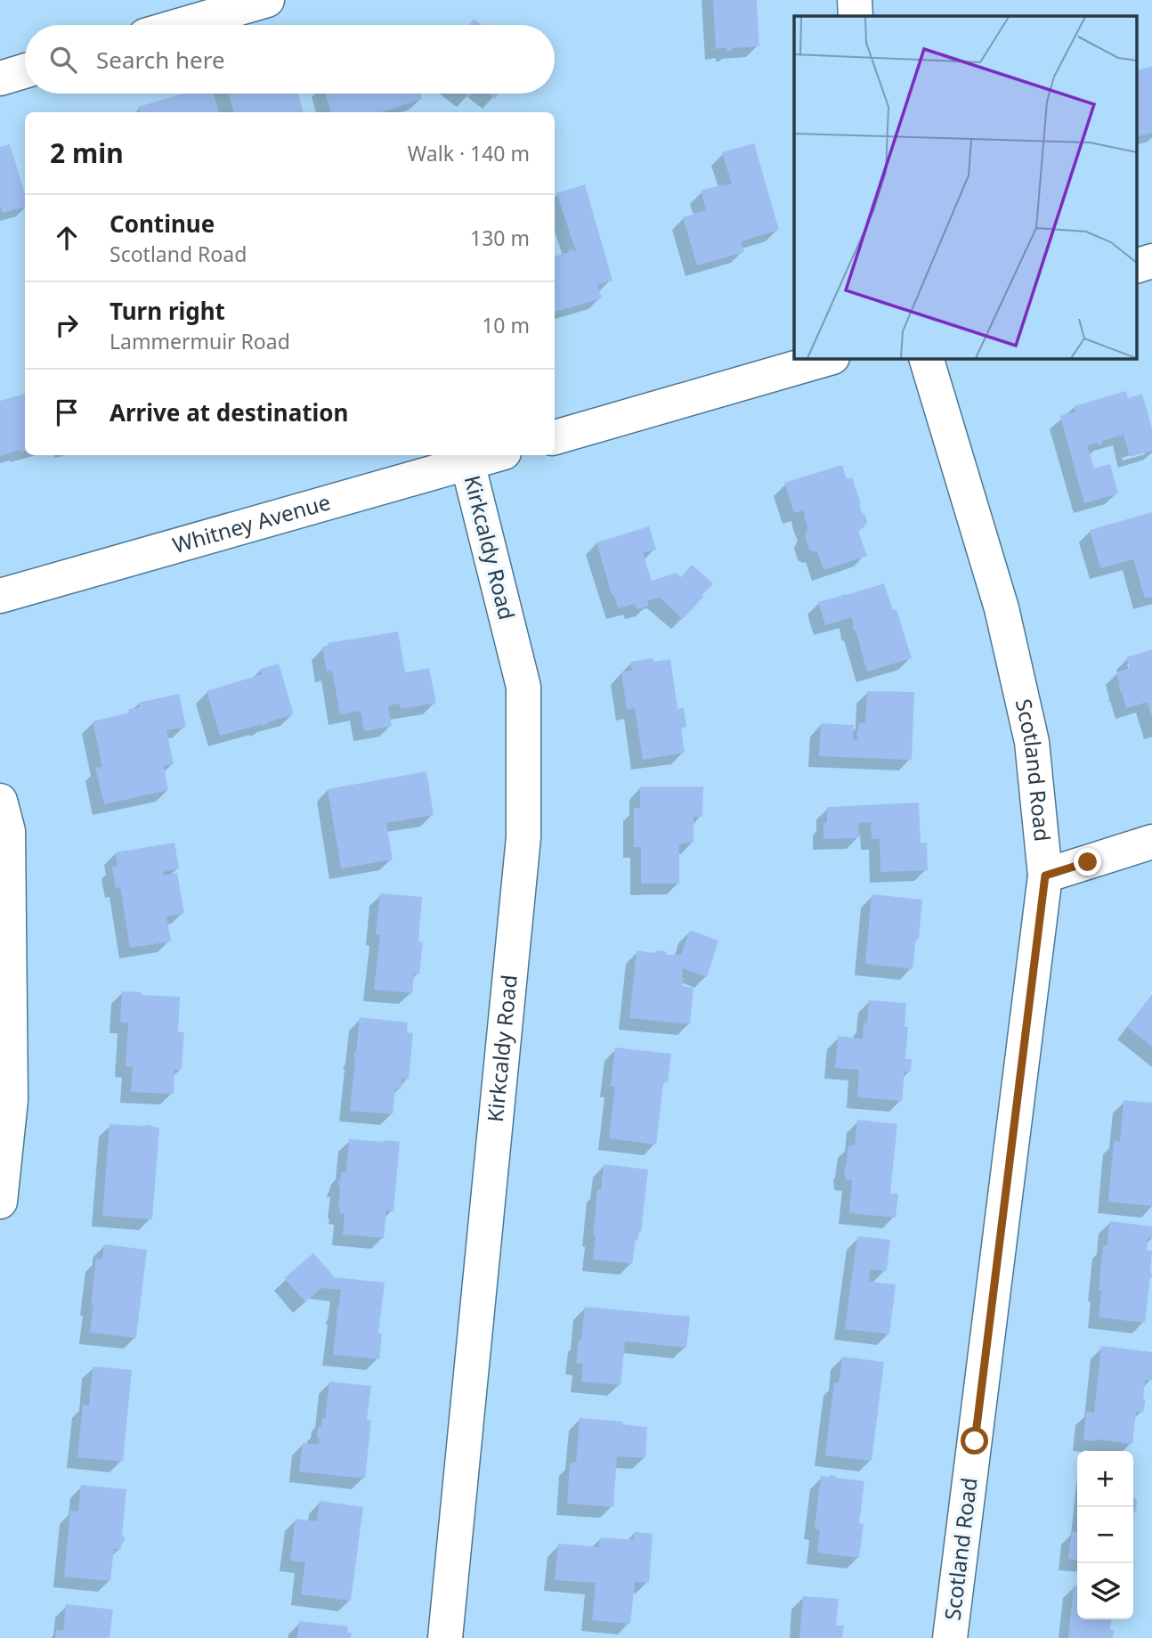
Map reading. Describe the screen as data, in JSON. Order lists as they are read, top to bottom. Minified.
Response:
{"streets":{"street":["Whitney Avenue","Kirkcaldy Road","Scotland Road"]},"crossings":[["Whitney Avenue","Kirkcaldy Road"]],"page":{"search":"Search here","heading":["2 min","Walk · 140 m"],"list":[["Continue","Scotland Road","130 m"],["Turn right","Lammermuir Road","10 m"],"Arrive at destination"],"map_buttons":["+","−"]}}
